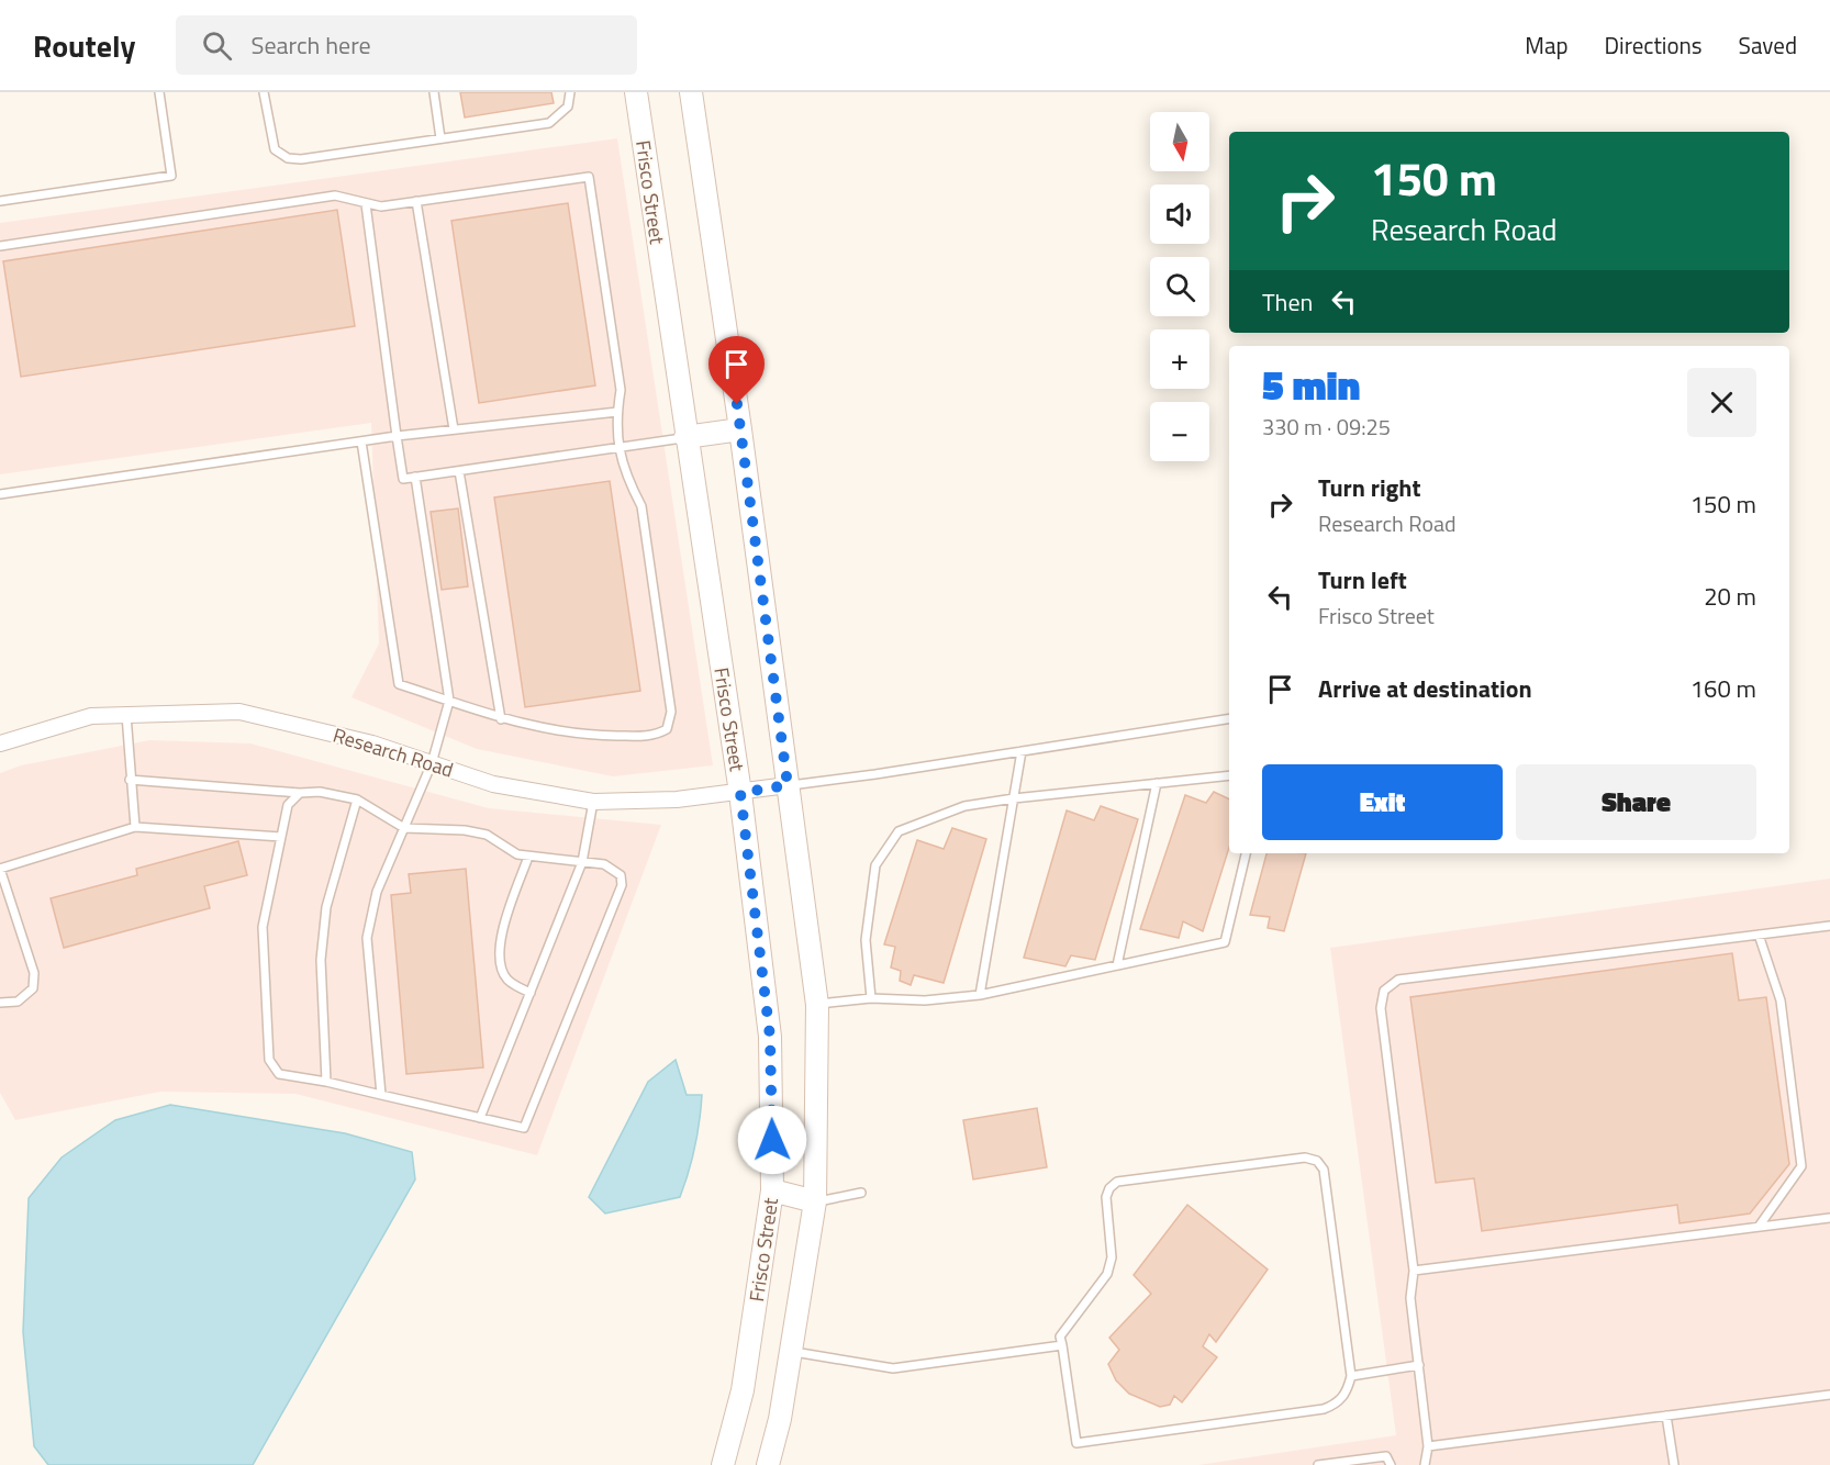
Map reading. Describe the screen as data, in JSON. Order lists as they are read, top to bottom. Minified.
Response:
{"streets":{"street":["Frisco Street","Research Road"]},"crossings":[["Frisco Street","Research Road"]],"north":"bottom","page":{"header":"Routely","search":"Search here","nav":["Map","Directions","Saved"],"map_buttons":["+","−"],"turn":["150 m","Research Road"],"then":"Then","heading":["5 min","330 m · 09:25"],"list":[{"name":"Turn right","note":"Research Road","value":"150 m"},{"name":"Turn left","note":"Frisco Street","value":"20 m"},{"name":"Arrive at destination","value":"160 m"}],"buttons":["Exit","Share"]}}
